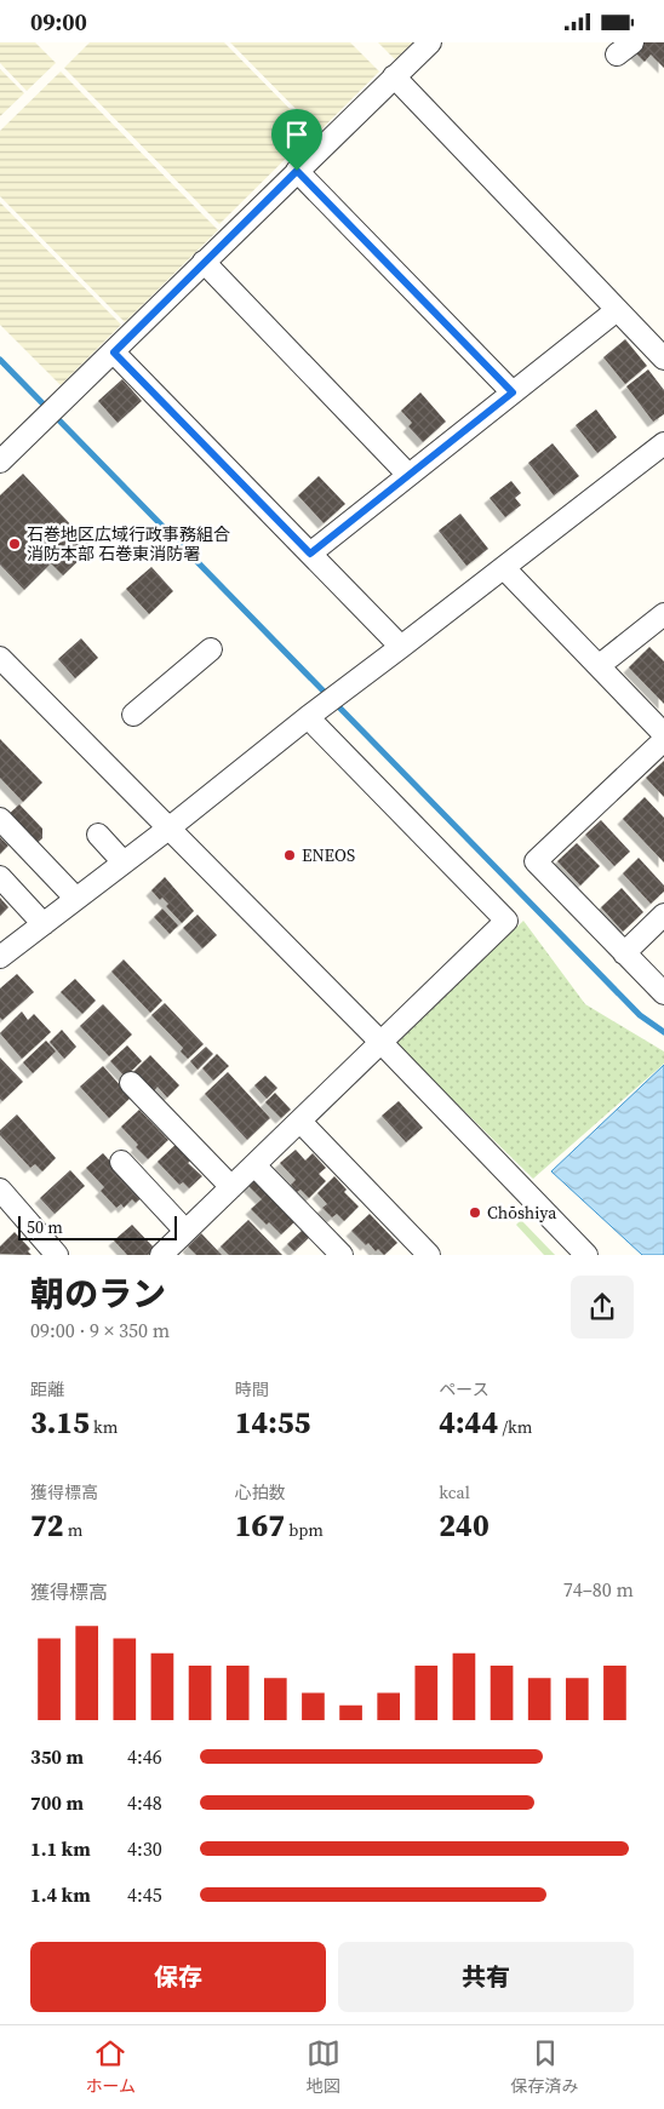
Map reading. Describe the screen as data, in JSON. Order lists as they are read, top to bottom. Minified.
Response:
{"places":["石巻地区広域行政事務組合 消防本部 石巻東消防署","ENEOS","Chōshiya"],"scale_bar":"50 m","page":{"status":"09:00","scale":"50 m","heading":["朝のラン","09:00 · 9 × 350 m"],"stats":[["距離","3.15 km"],["時間","14:55"],["ペース","4:44 /km"],["獲得標高","72 m"],["心拍数","167 bpm"],["kcal","240"]],"chart":["獲得標高","74–80 m"],"list":[{"name":"350 m","note":"4:46"},{"name":"700 m","note":"4:48"},{"name":"1.1 km","note":"4:30"},{"name":"1.4 km","note":"4:45"}],"buttons":["保存","共有"],"tabs":["ホーム","地図","保存済み"]}}
